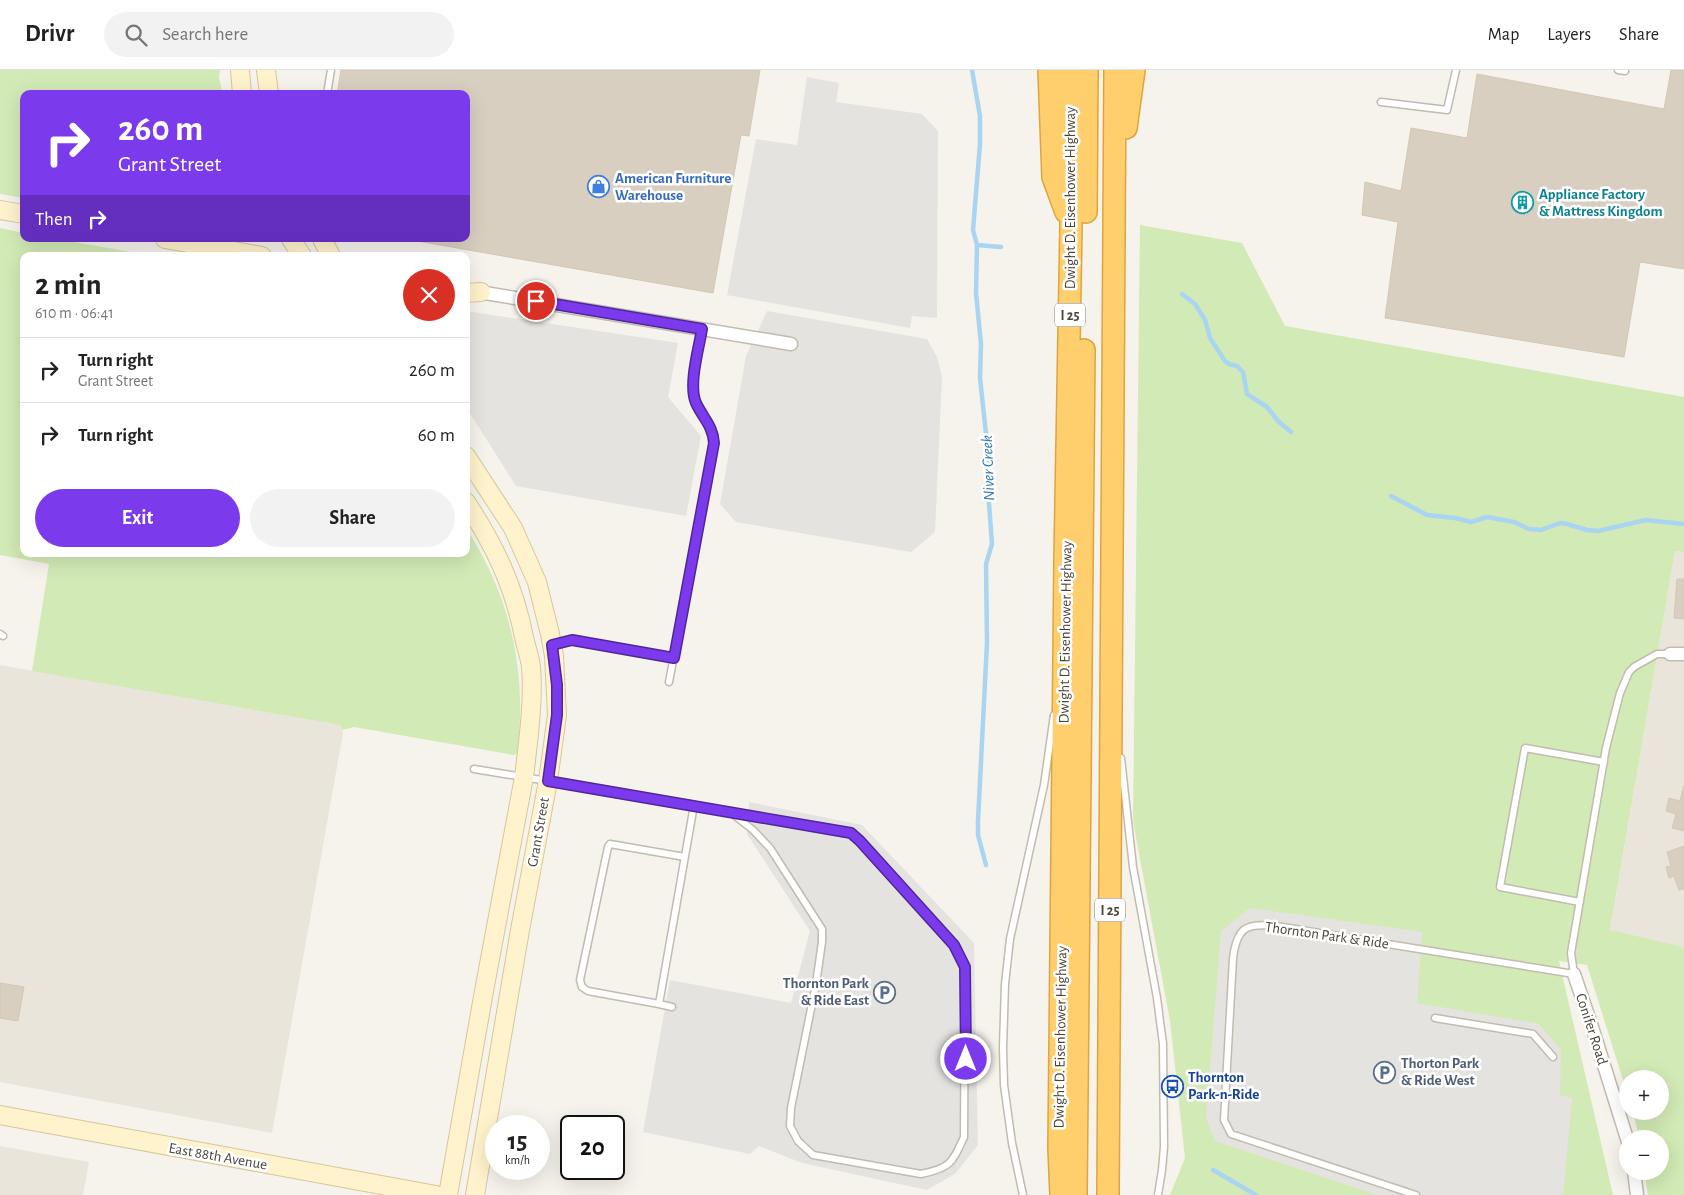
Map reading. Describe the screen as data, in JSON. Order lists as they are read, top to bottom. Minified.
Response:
{"streets":{"highway":["Dwight D. Eisenhower Highway","I 25"],"street":["Grant Street","Conifer Road","East 88th Avenue"],"lane":["Thornton Park & Ride"]},"crossings":[["Thornton Park & Ride","Conifer Road"]],"water":["Niver Creek"],"places":{"shop":["American Furniture Warehouse"],"building":["Appliance Factory & Mattress Kingdom"],"parking":["Thornton Park & Ride East","Thorton Park & Ride West"],"bus stop":["Thornton Park-n-Ride"]},"page":{"header":"Drivr","search":"Search here","nav":["Map","Layers","Share"],"turn":["260 m","Grant Street"],"then":"Then","heading":["2 min","610 m · 06:41"],"list":[{"name":"Turn right","note":"Grant Street","value":"260 m"},{"name":"Turn right","value":"60 m"}],"buttons":["Exit","Share"],"map_buttons":["+","−"],"speed":"15 km/h","limit":"20"}}
